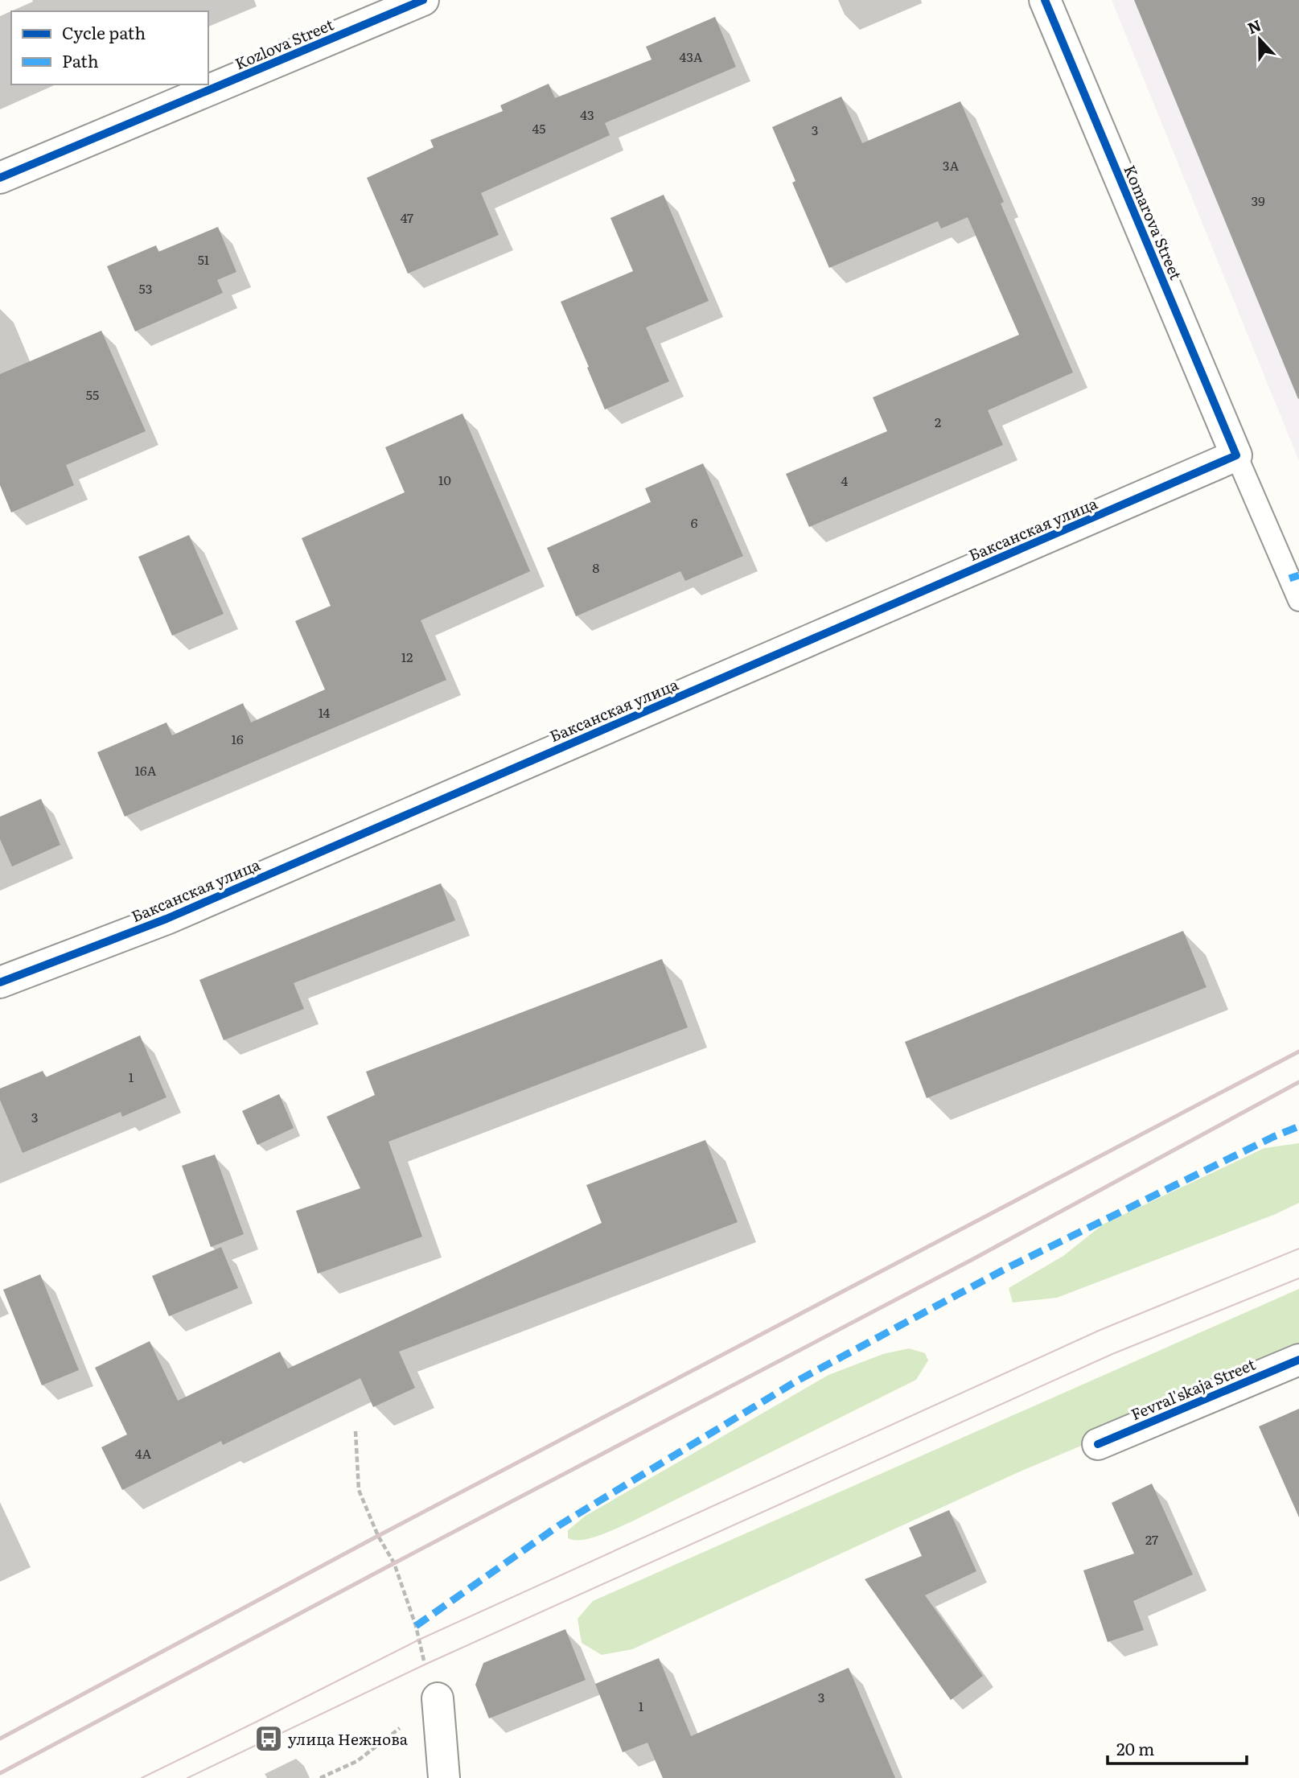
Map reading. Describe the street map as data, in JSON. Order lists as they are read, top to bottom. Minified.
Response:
{"streets":{"street":["Kozlova Street","Komarova Street","Баксанская улица","Fevral'skaja Street"]},"crossings":[["Komarova Street","Баксанская улица"]],"places":{"bus stop":["улица Нежнова"]},"house_numbers":["43А","43","45","3","3А","39","47","51","53","55","2","10","4","6","8","12","14","16","16А","1","3","4А","27","3","1"],"legend":["Cycle path","Path"],"scale_bar":"20 m","north":"top"}
